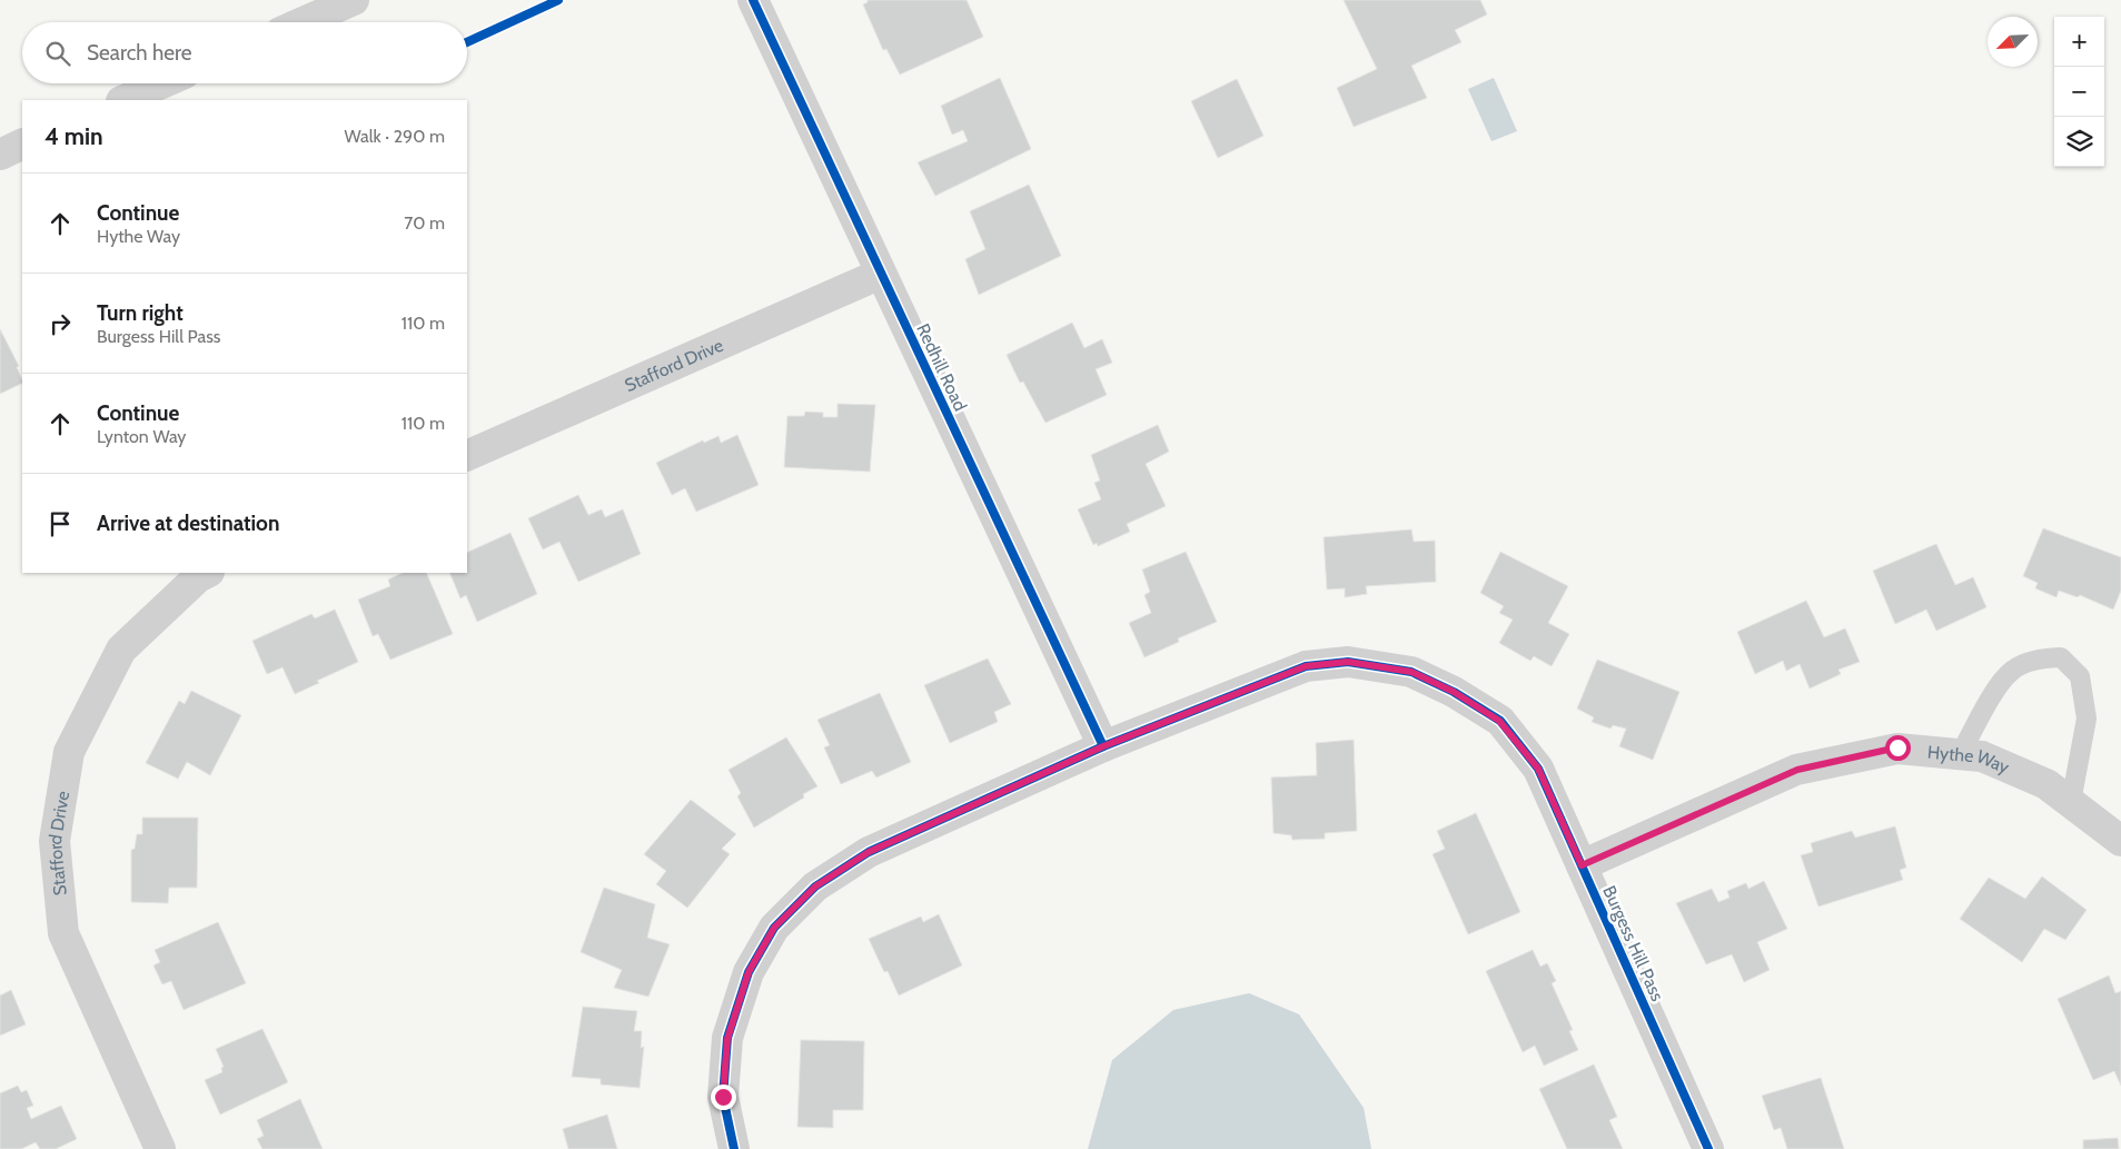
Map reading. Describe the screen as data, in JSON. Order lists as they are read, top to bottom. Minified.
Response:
{"streets":{"street":["Stafford Drive","Redhill Road","Hythe Way","Burgess Hill Pass"]},"crossings":[["Stafford Drive","Redhill Road"],["Redhill Road","Burgess Hill Pass"],["Hythe Way","Burgess Hill Pass"]],"north":"bottom left","page":{"map_buttons":["+","−"],"search":"Search here","heading":["4 min","Walk · 290 m"],"list":[["Continue","Hythe Way","70 m"],["Turn right","Burgess Hill Pass","110 m"],["Continue","Lynton Way","110 m"],"Arrive at destination"]}}
